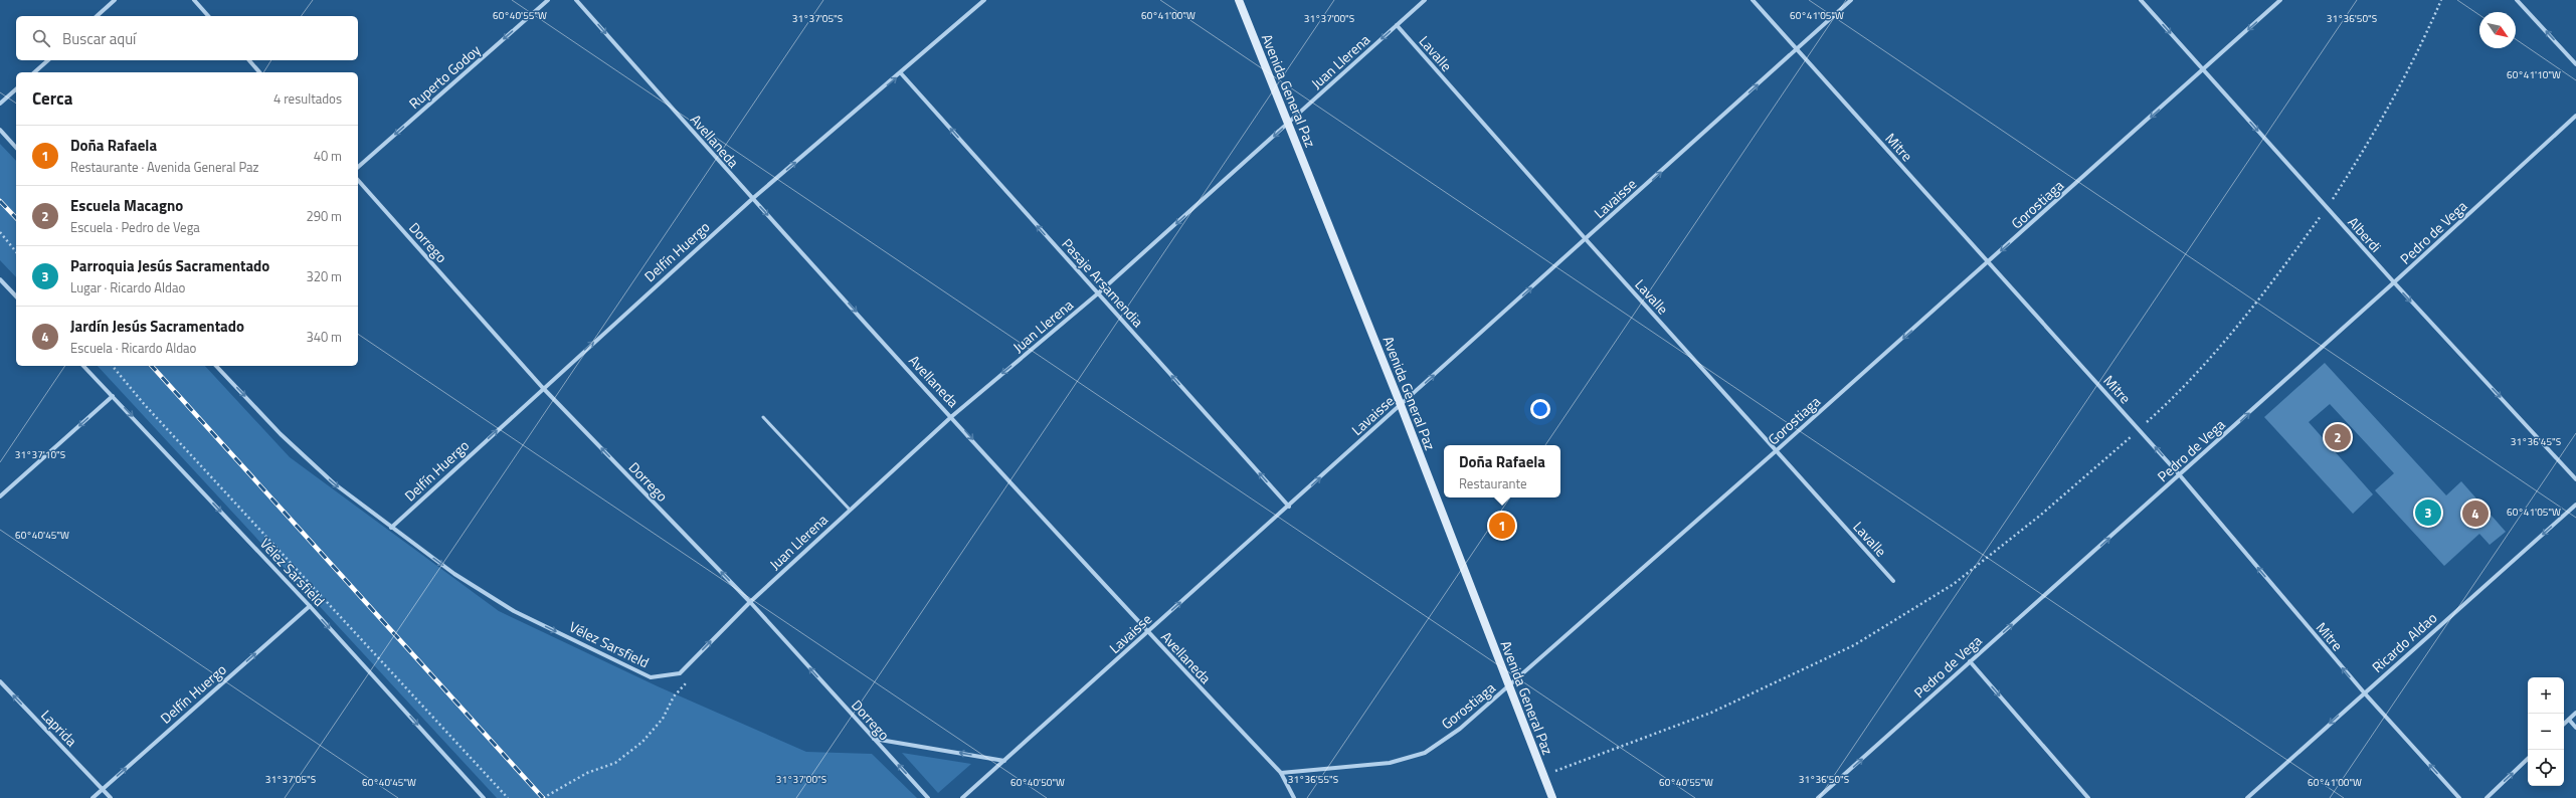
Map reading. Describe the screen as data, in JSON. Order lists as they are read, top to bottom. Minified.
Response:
{"streets":{"main road":["Avenida General Paz"],"street":["Lavalle","Juan Llerena","Ruperto Godoy","Avellaneda","Mitre","Lavaisse","Gorostiaga","Pedro de Vega","Alberdi","Dorrego","Delfín Huergo","Pasaje Arsamendia","Vélez Sarsfield","Ricardo Aldao","Laprida"]},"crossings":[["Lavalle","Juan Llerena"],["Lavalle","Lavaisse"],["Lavalle","Gorostiaga"],["Juan Llerena","Avenida General Paz"],["Juan Llerena","Avellaneda"],["Juan Llerena","Dorrego"],["Juan Llerena","Pasaje Arsamendia"],["Juan Llerena","Vélez Sarsfield"],["Avenida General Paz","Lavaisse"],["Avenida General Paz","Gorostiaga"],["Avellaneda","Lavaisse"],["Avellaneda","Gorostiaga"],["Avellaneda","Delfín Huergo"],["Mitre","Lavaisse"],["Mitre","Gorostiaga"],["Mitre","Pedro de Vega"],["Mitre","Ricardo Aldao"],["Lavaisse","Pasaje Arsamendia"],["Gorostiaga","Alberdi"],["Pedro de Vega","Alberdi"],["Dorrego","Delfín Huergo"],["Delfín Huergo","Pasaje Arsamendia"],["Delfín Huergo","Vélez Sarsfield"],["Delfín Huergo","Laprida"]],"one_way":["Ruperto Godoy","Avellaneda","Mitre","Lavaisse","Gorostiaga","Pedro de Vega","Alberdi","Dorrego","Delfín Huergo","Pasaje Arsamendia","Vélez Sarsfield","Ricardo Aldao","Laprida"],"north":"bottom right","page":{"search":"Buscar aquí","heading":["Cerca","4 resultados"],"list":[{"mark":"1","name":"Doña Rafaela","note":"Restaurante · Avenida General Paz","value":"40 m"},{"mark":"2","name":"Escuela Macagno","note":"Escuela · Pedro de Vega","value":"290 m"},{"mark":"3","name":"Parroquia Jesús Sacramentado","note":"Lugar · Ricardo Aldao","value":"320 m"},{"mark":"4","name":"Jardín Jesús Sacramentado","note":"Escuela · Ricardo Aldao","value":"340 m"}],"pins":["2","3","4","1"],"popup":["Doña Rafaela","Restaurante"],"map_buttons":["+","−"]},"coordinates":["60°40'55\"W","60°41'00\"W","60°41'05\"W","31°37'05\"S","31°37'00\"S","31°36'50\"S","60°41'10\"W","31°36'45\"S","31°37'10\"S","60°40'45\"W","31°36'55\"S","60°40'50\"W"]}
